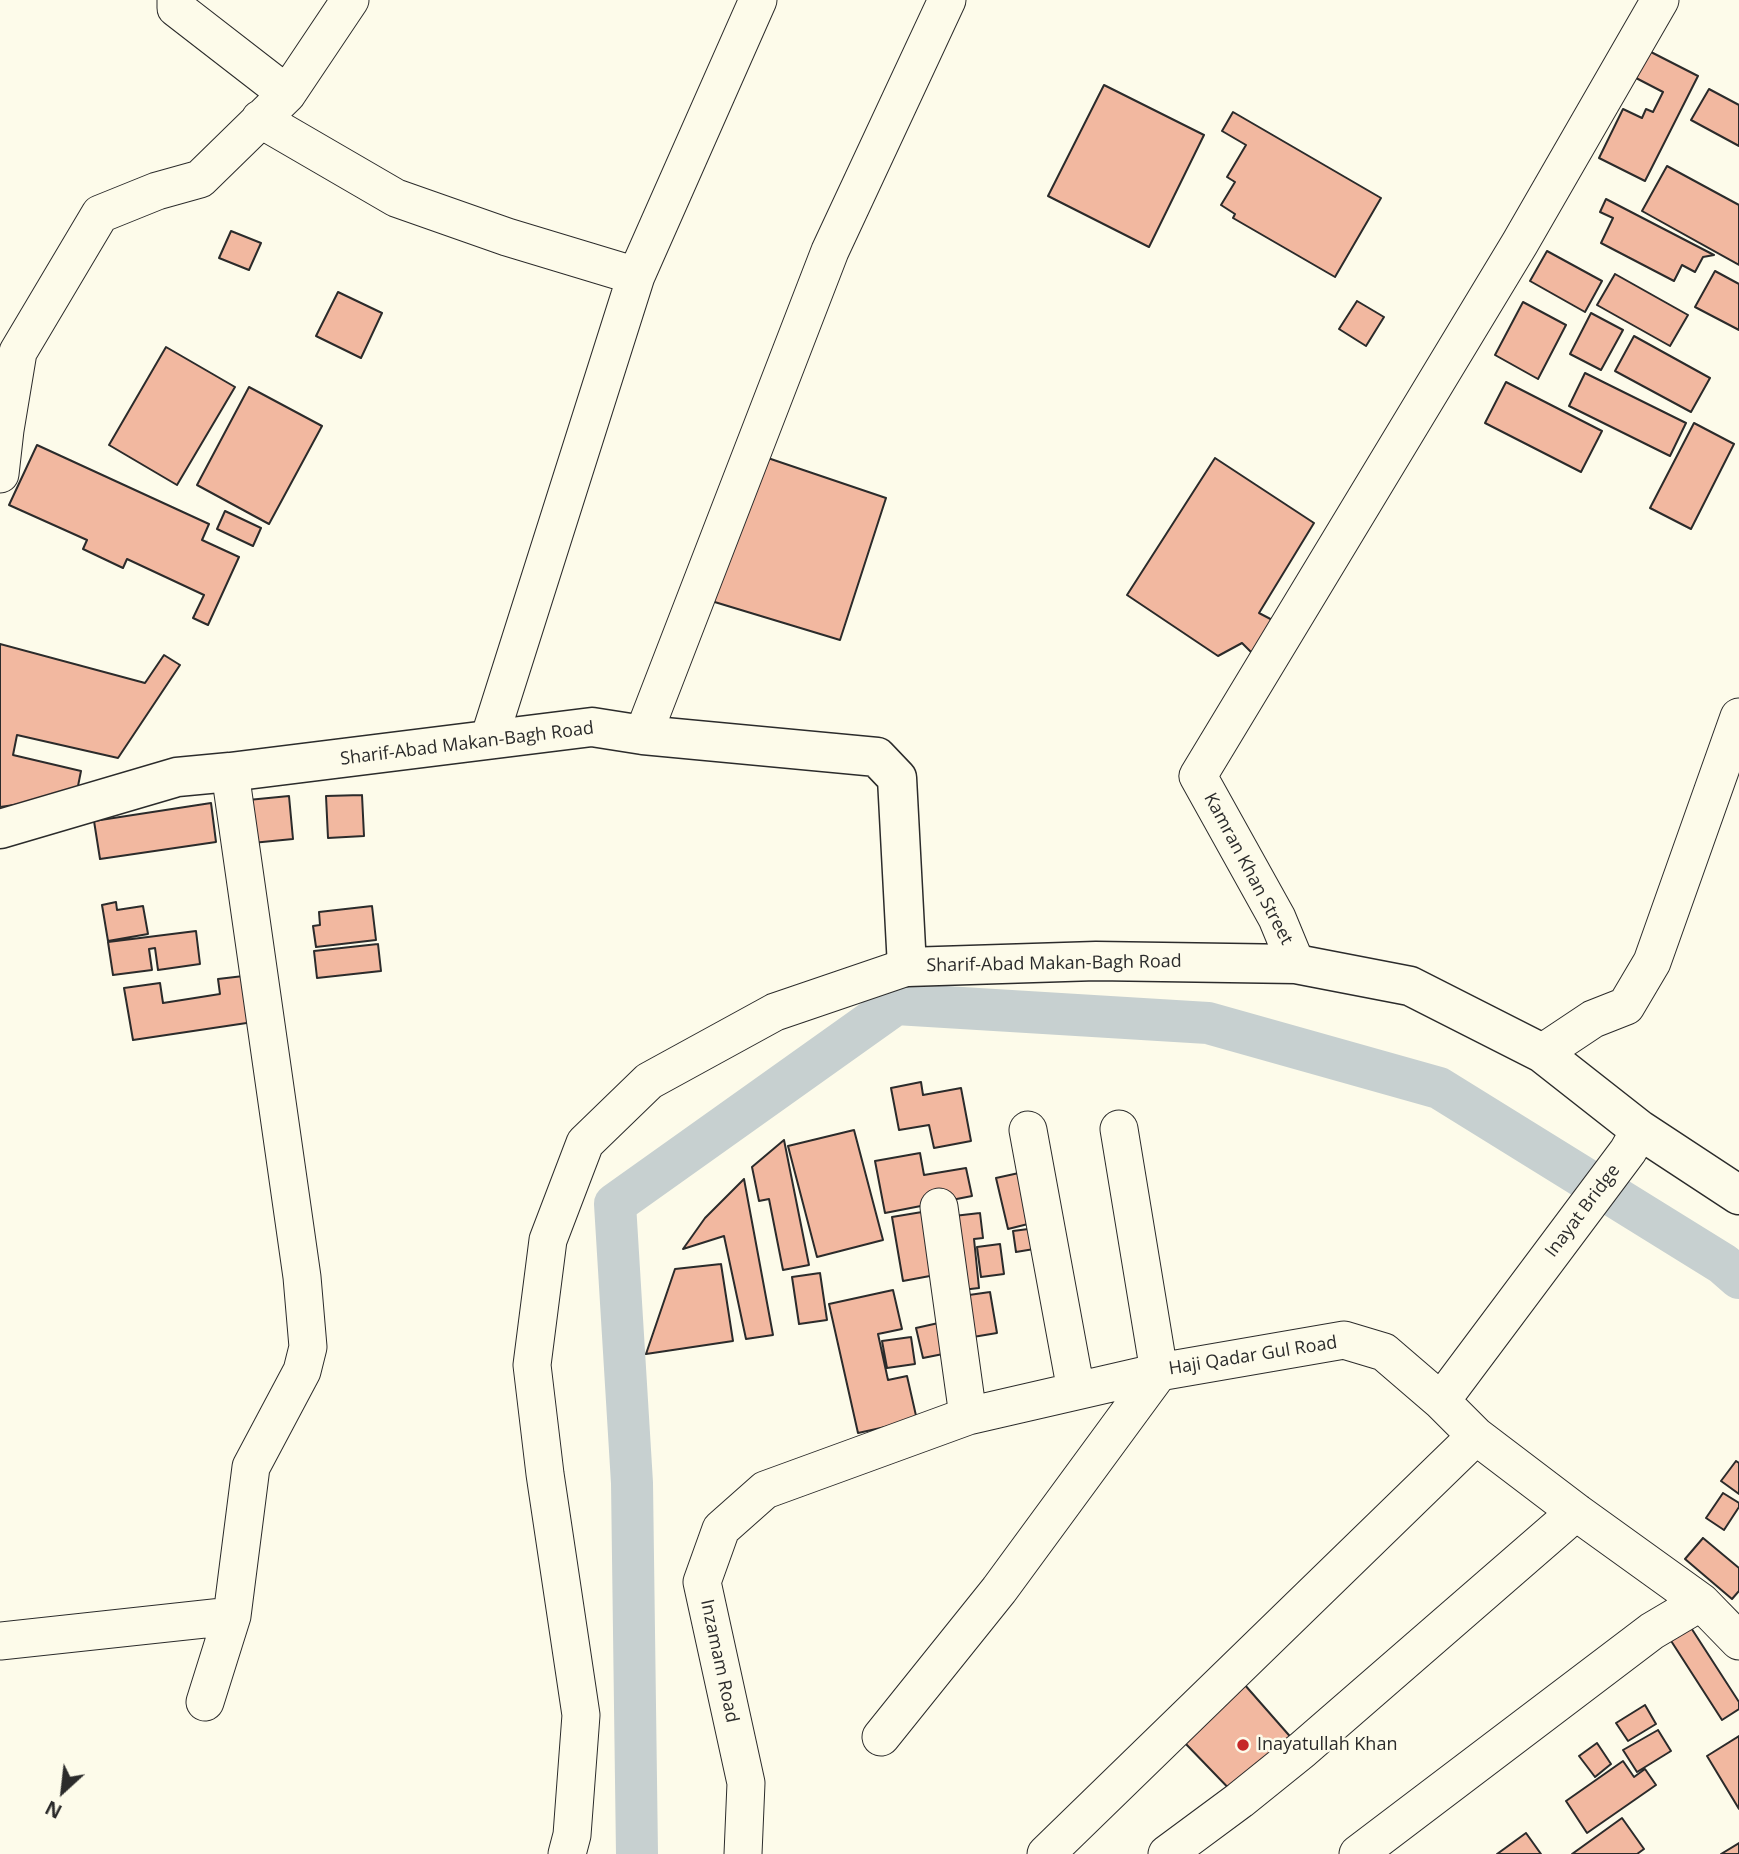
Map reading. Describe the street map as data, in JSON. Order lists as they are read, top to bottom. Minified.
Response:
{"streets":{"street":["Sharif-Abad Makan-Bagh Road","Kamran Khan Street","Inayat Bridge","Haji Qadar Gul Road","Inzamam Road"]},"crossings":[["Sharif-Abad Makan-Bagh Road","Kamran Khan Street"],["Sharif-Abad Makan-Bagh Road","Inayat Bridge"],["Inayat Bridge","Haji Qadar Gul Road"],["Haji Qadar Gul Road","Inzamam Road"]],"places":["Inayatullah Khan"],"north":"bottom left"}
